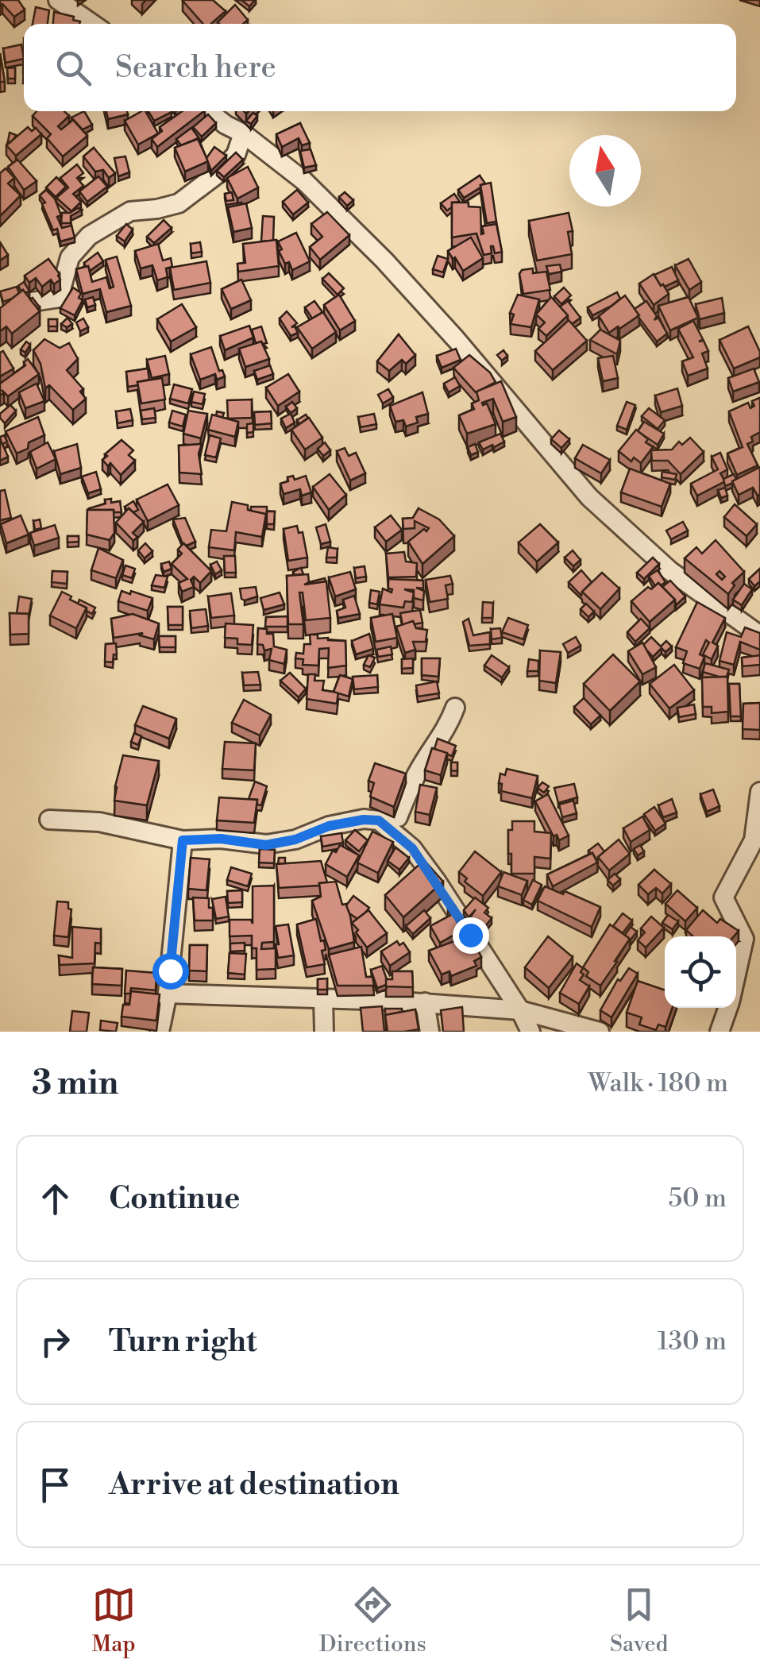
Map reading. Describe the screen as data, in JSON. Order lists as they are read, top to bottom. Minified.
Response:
{"north":"top","page":{"search":"Search here","heading":["3 min","Walk · 180 m"],"list":[["Continue","50 m"],["Turn right","130 m"],"Arrive at destination"],"nav":["Map","Directions","Saved"]}}
